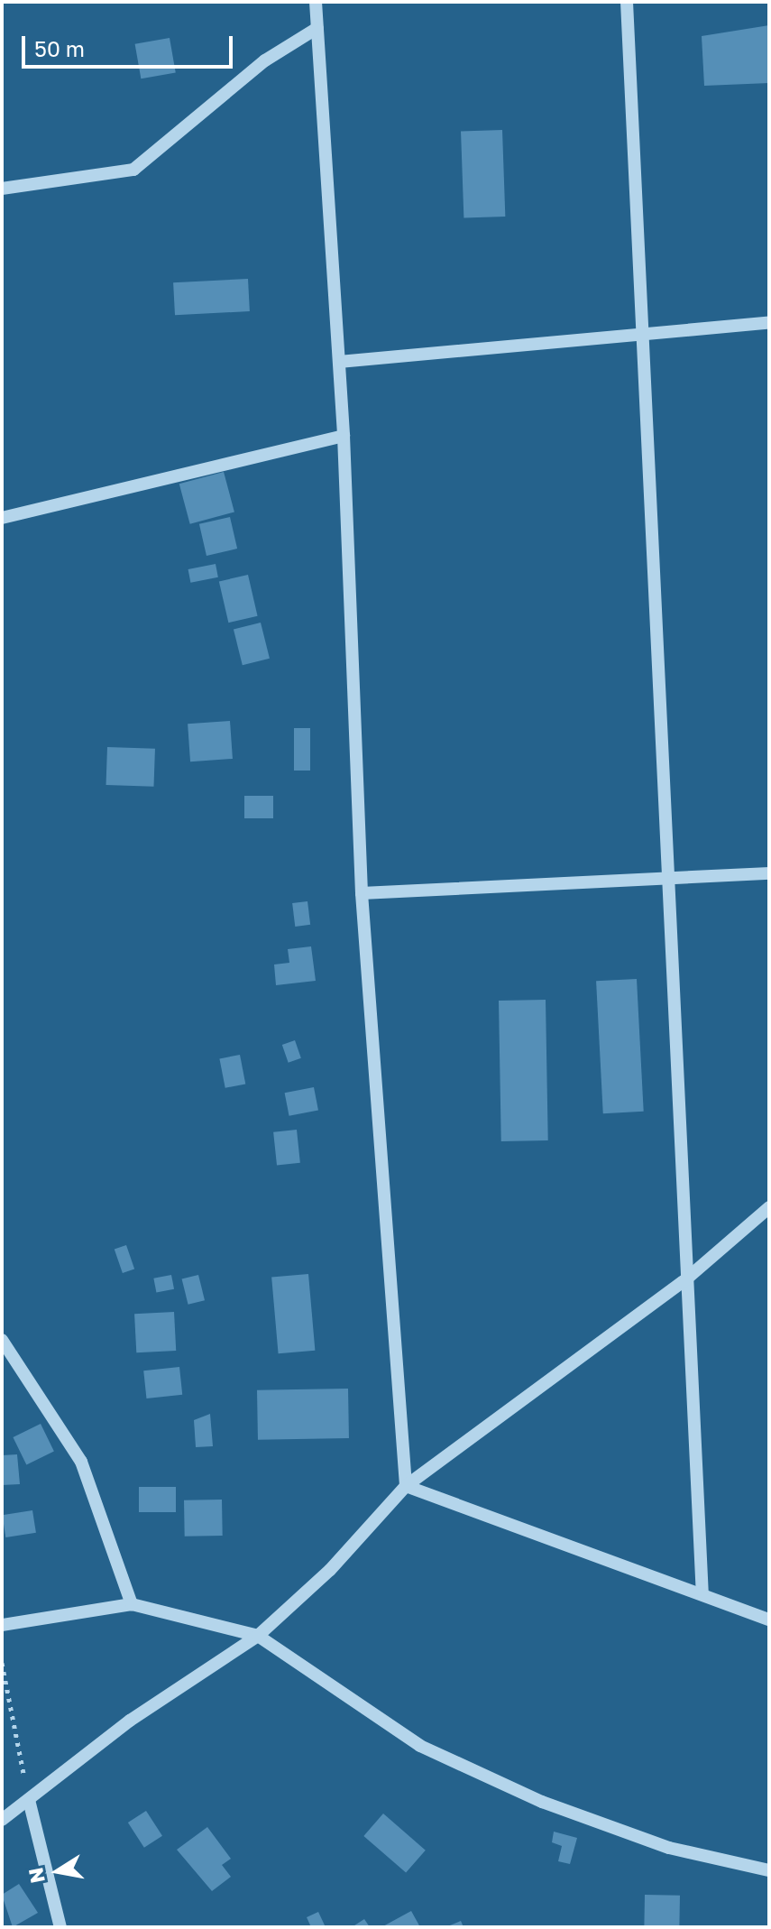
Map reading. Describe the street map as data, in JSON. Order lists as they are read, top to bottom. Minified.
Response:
{"scale_bar":"50 m","north":"left"}
